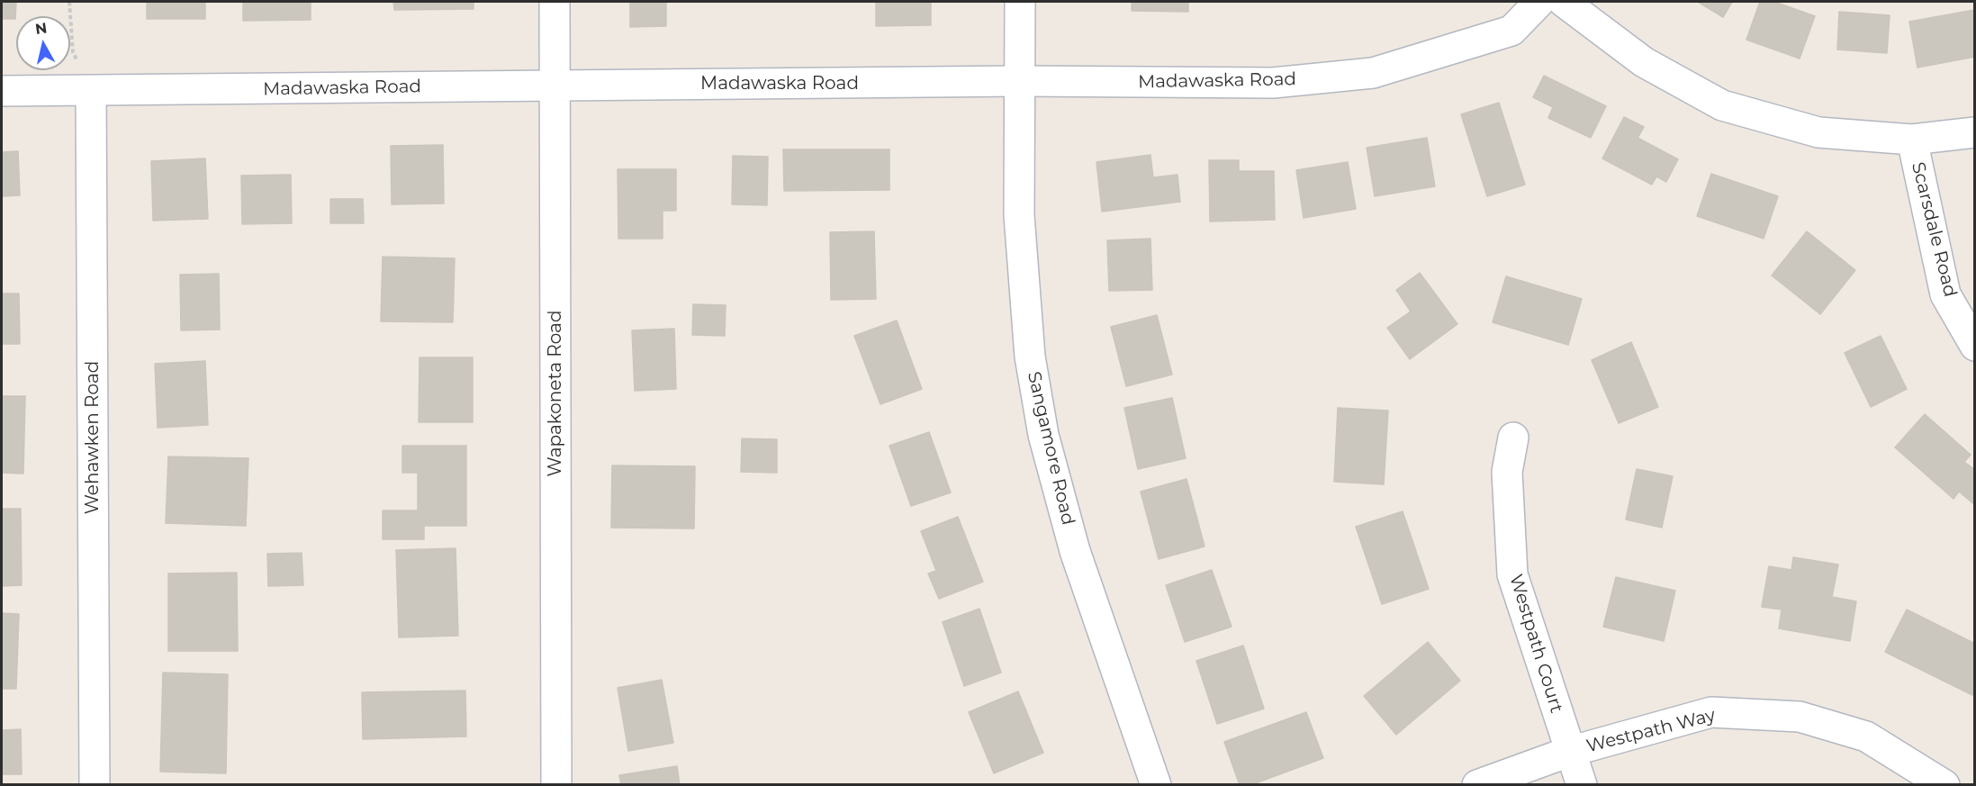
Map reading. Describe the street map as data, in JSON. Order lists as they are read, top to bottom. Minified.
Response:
{"streets":{"street":["Madawaska Road","Scarsdale Road","Wapakoneta Road","Wehawken Road","Sangamore Road","Westpath Court","Westpath Way"]},"crossings":[["Madawaska Road","Wapakoneta Road"],["Madawaska Road","Wehawken Road"],["Madawaska Road","Sangamore Road"],["Westpath Court","Westpath Way"]],"north":"top"}
